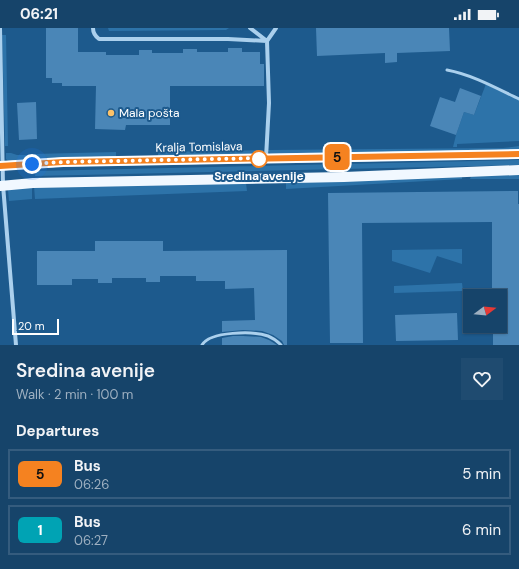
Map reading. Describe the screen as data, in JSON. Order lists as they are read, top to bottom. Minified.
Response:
{"streets":{"main road":["Kralja Tomislava"]},"places":["Mala pošta","Sredina avenije"],"lines":["bus line 5"],"scale_bar":"20 m","north":"right","page":{"status":"06:21","on_map":"5","scale":"20 m","heading":[["Sredina avenije","Walk · 2 min · 100 m"],"Departures"],"list":[{"mark":"5","name":"Bus","note":"06:26","value":"5 min"},{"mark":"1","name":"Bus","note":"06:27","value":"6 min"}]}}
